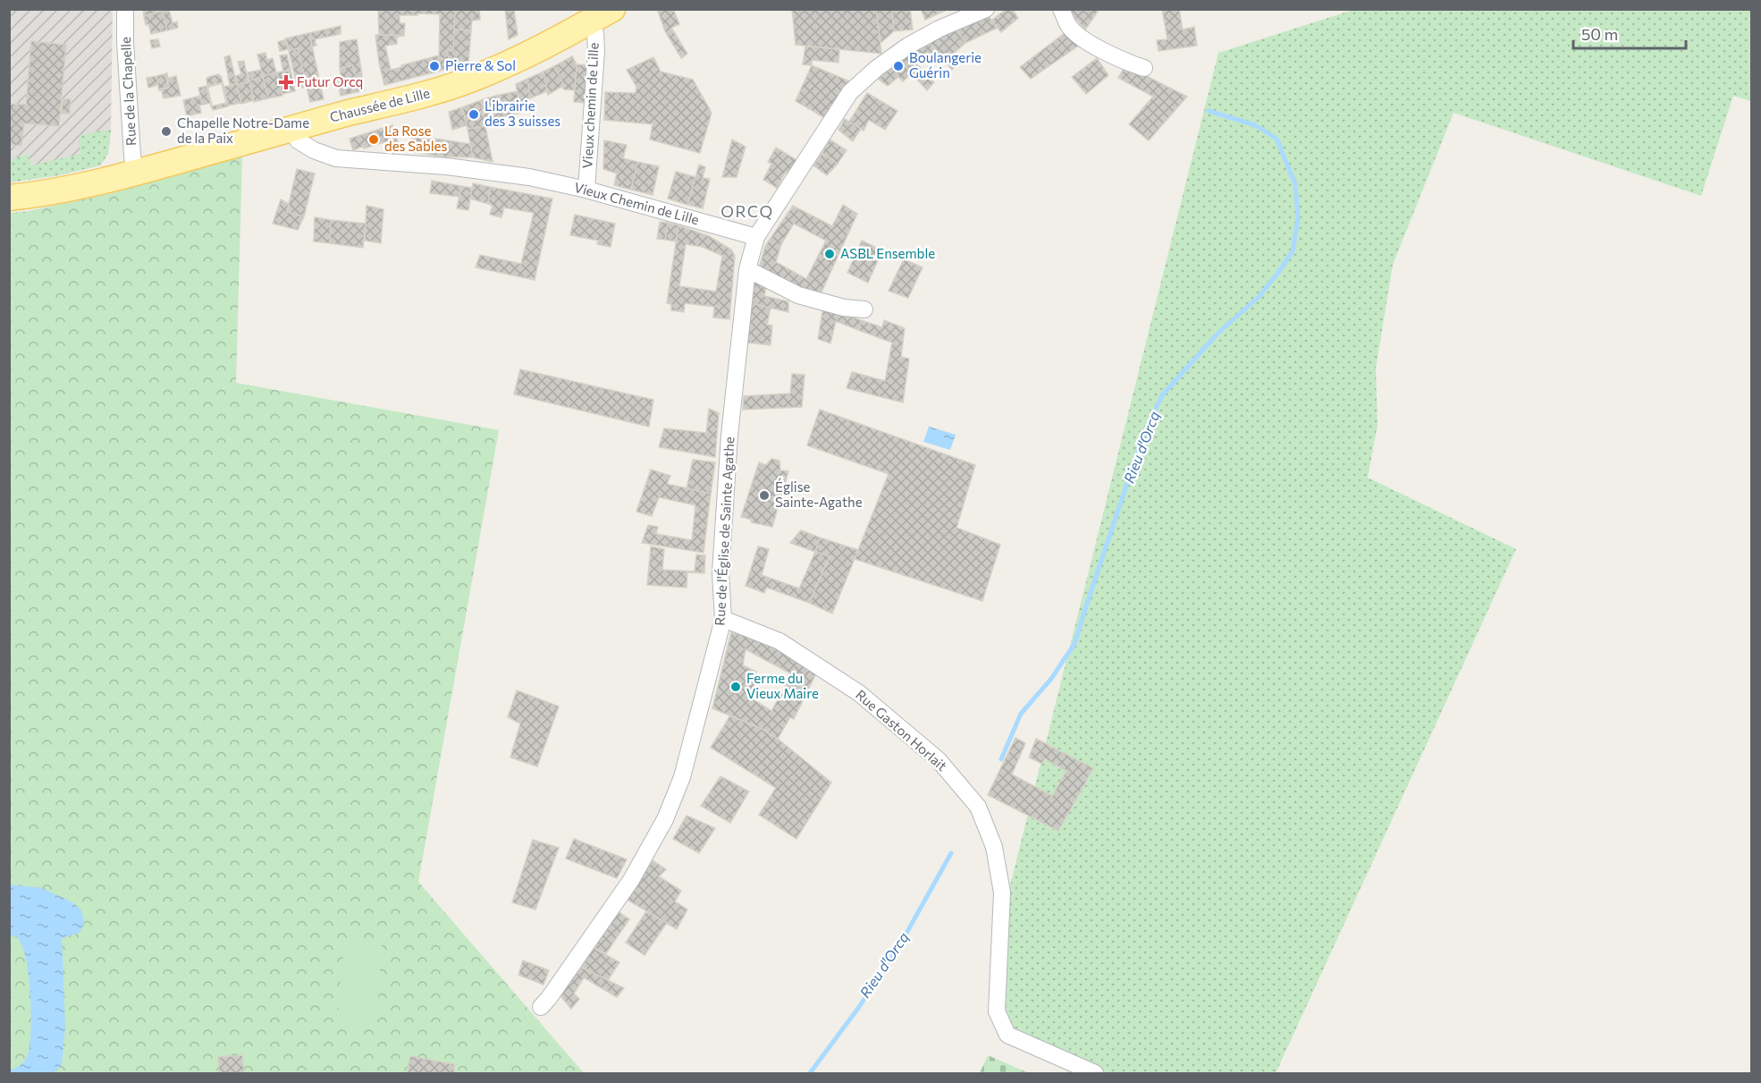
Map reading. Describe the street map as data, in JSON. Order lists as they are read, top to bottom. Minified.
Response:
{"streets":{"main road":["Chaussée de Lille"],"street":["Rue de la Chapelle","Vieux chemin de Lille","Vieux Chemin de Lille","Rue de l'Église de Sainte Agathe","Rue Gaston Horlait"]},"crossings":[["Rue de la Chapelle","Chaussée de Lille"],["Chaussée de Lille","Vieux chemin de Lille"],["Chaussée de Lille","Vieux Chemin de Lille"],["Vieux chemin de Lille","Vieux Chemin de Lille"],["Vieux Chemin de Lille","Rue de l'Église de Sainte Agathe"],["Rue de l'Église de Sainte Agathe","Rue Gaston Horlait"]],"districts":["ORCQ"],"water":["Rieu d'Orcq"],"places":{"other":["Pierre & Sol","Boulangerie Guérin","Librairie des 3 suisses","Chapelle Notre-Dame de la Paix","La Rose des Sables","ASBL Ensemble","Église Sainte-Agathe","Ferme du Vieux Maire"],"health":["Futur Orcq"]},"scale_bar":"50 m"}
